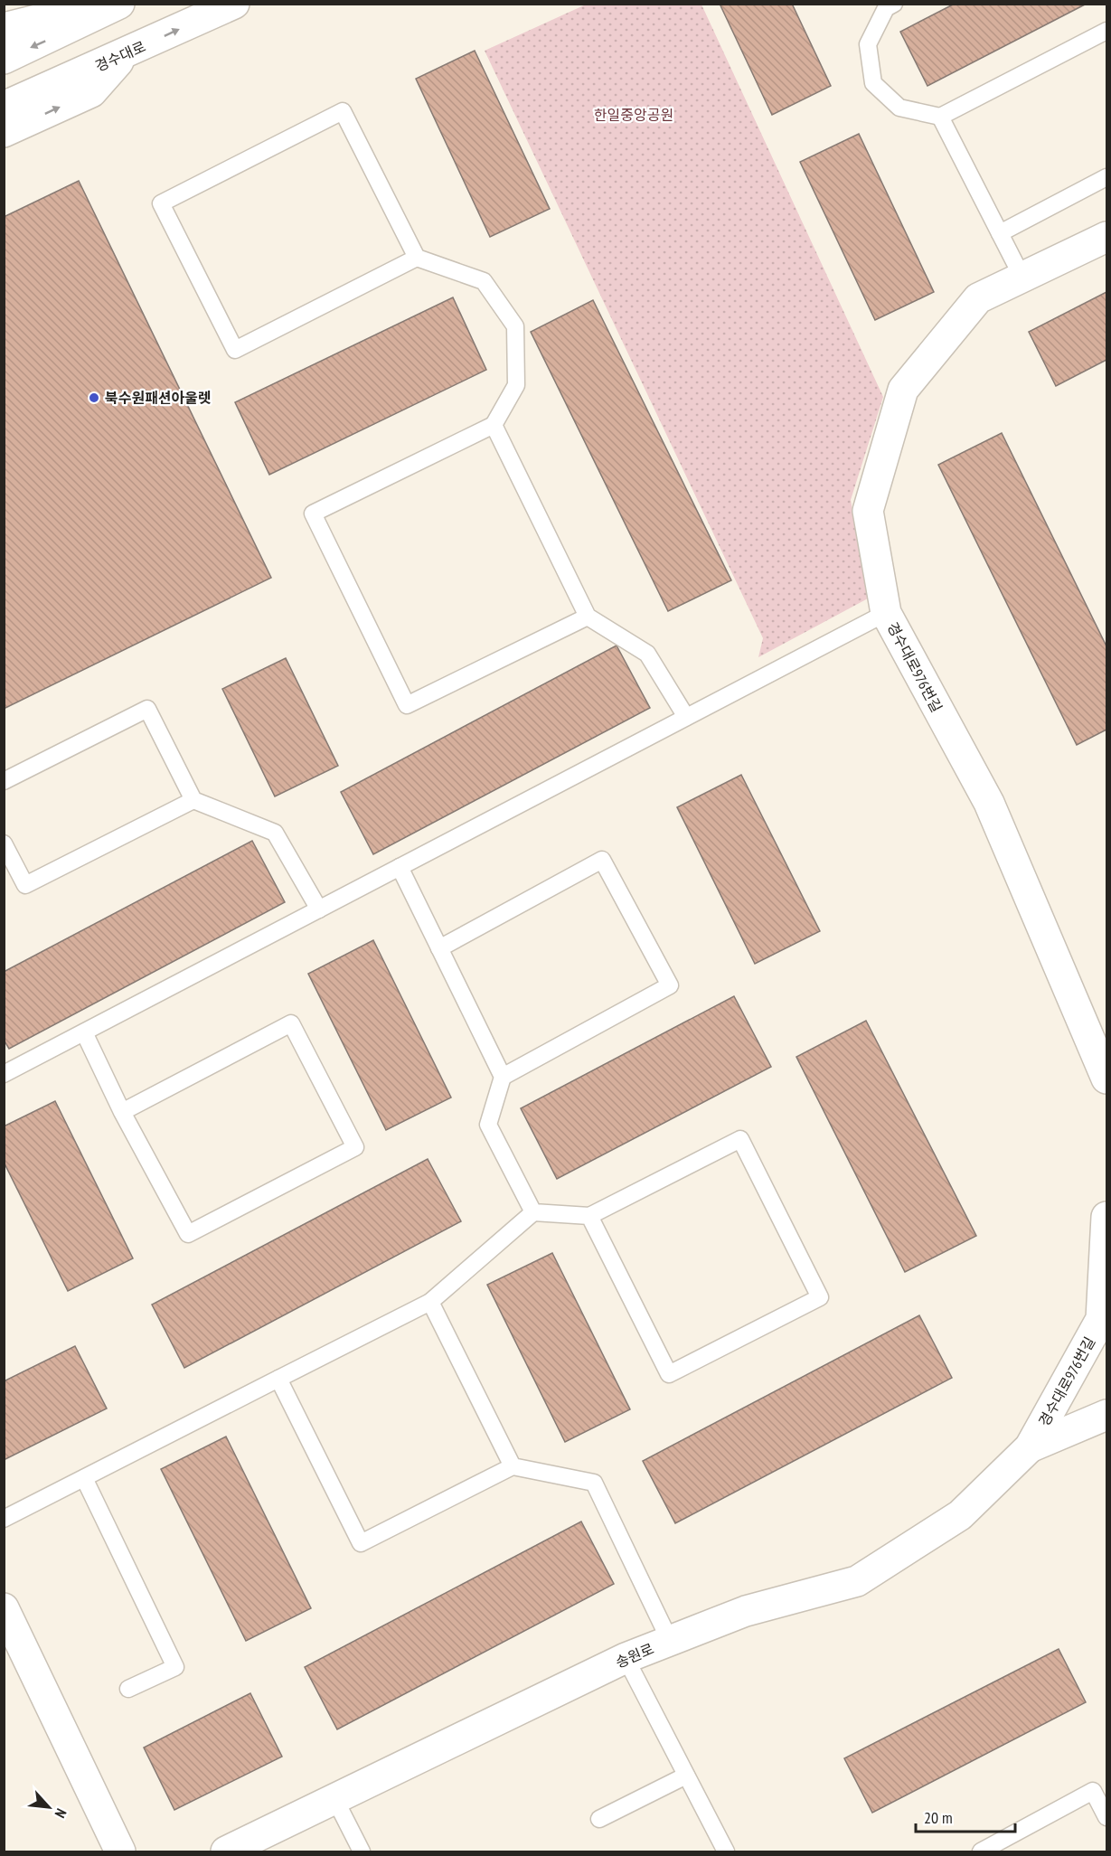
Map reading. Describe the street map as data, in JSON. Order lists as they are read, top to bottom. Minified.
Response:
{"streets":{"street":["경수대로","경수대로976번길","송원로"]},"crossings":[["경수대로976번길","송원로"]],"one_way":["경수대로"],"parks":["한일중앙공원"],"places":["북수원패션아울렛"],"scale_bar":"20 m","north":"bottom right"}
